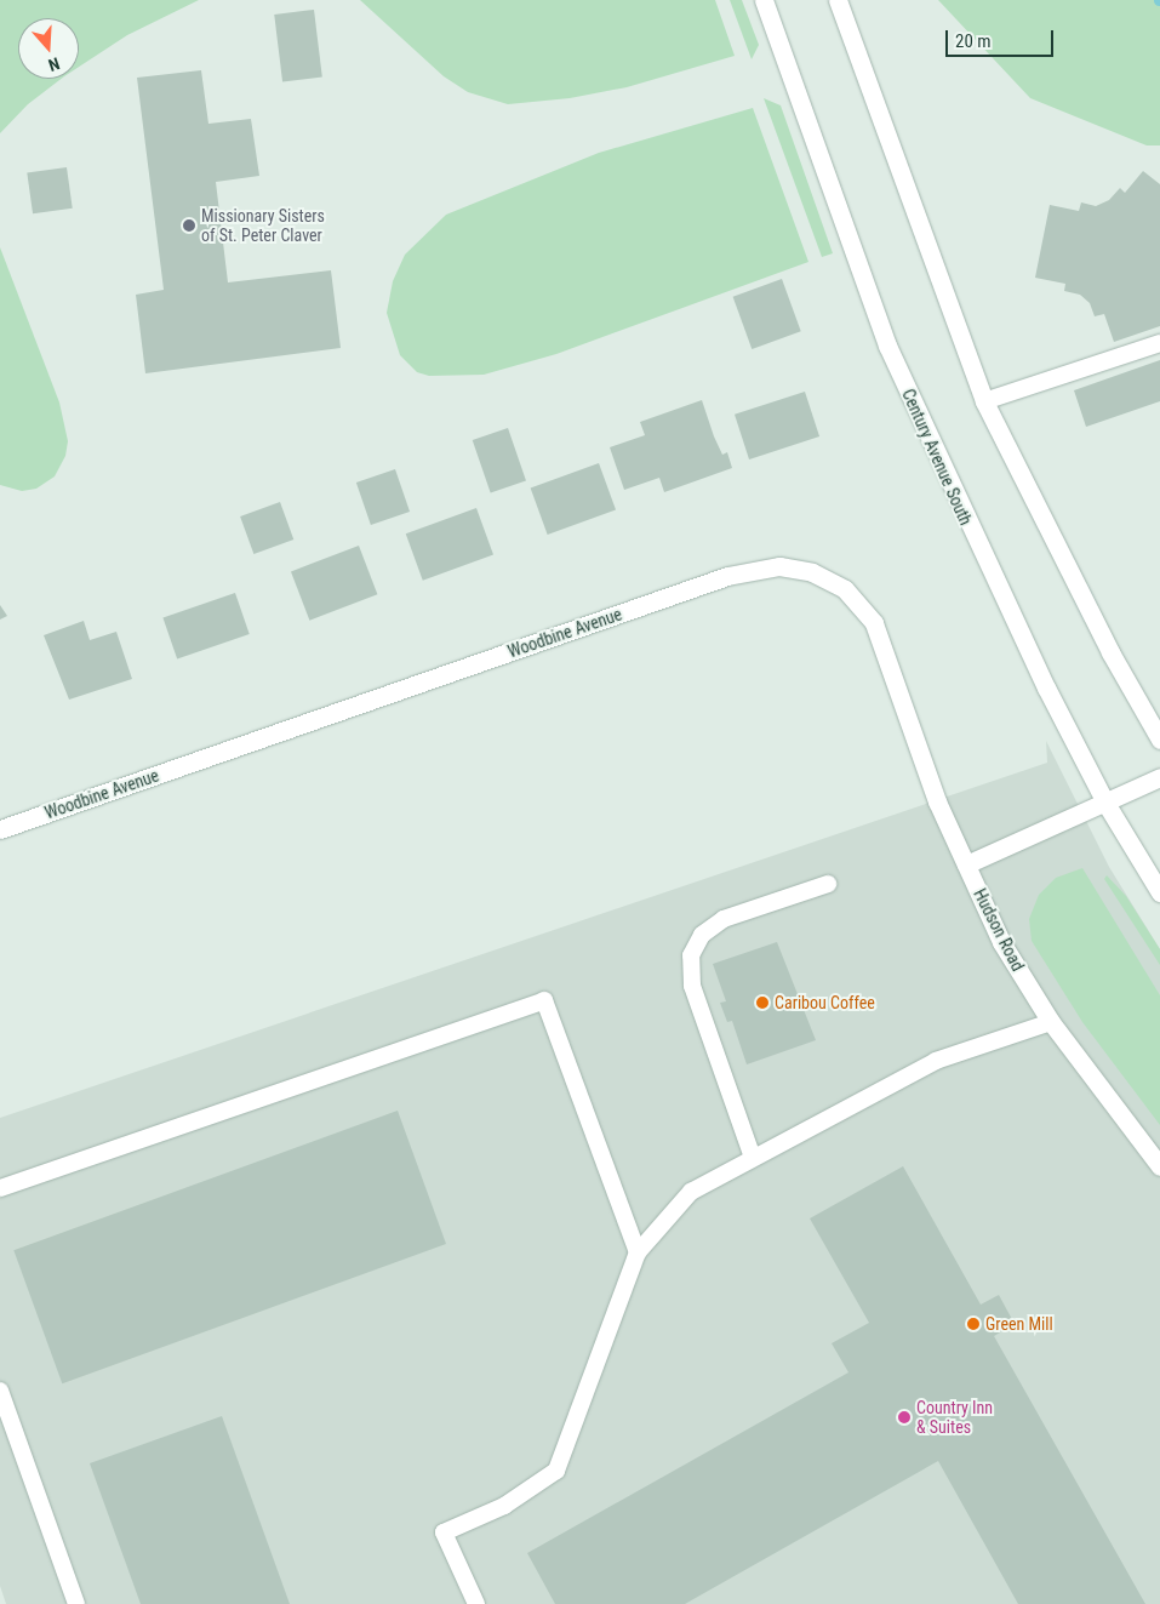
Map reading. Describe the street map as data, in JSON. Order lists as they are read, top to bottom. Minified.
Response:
{"streets":{"main road":["Century Avenue South","Woodbine Avenue","Hudson Road"]},"crossings":[["Woodbine Avenue","Hudson Road"]],"places":["Missionary Sisters of St. Peter Claver","Caribou Coffee","Green Mill","Country Inn & Suites"],"scale_bar":"20 m","north":"bottom"}
